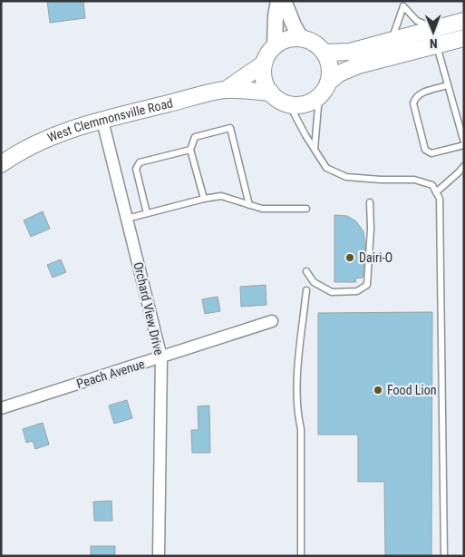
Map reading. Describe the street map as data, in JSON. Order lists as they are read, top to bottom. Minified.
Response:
{"streets":{"main road":["West Clemmonsville Road"],"street":["Orchard View Drive","Peach Avenue"]},"crossings":[["West Clemmonsville Road","Orchard View Drive"],["Orchard View Drive","Peach Avenue"]],"places":["Dairi-O","Food Lion"],"north":"bottom"}
